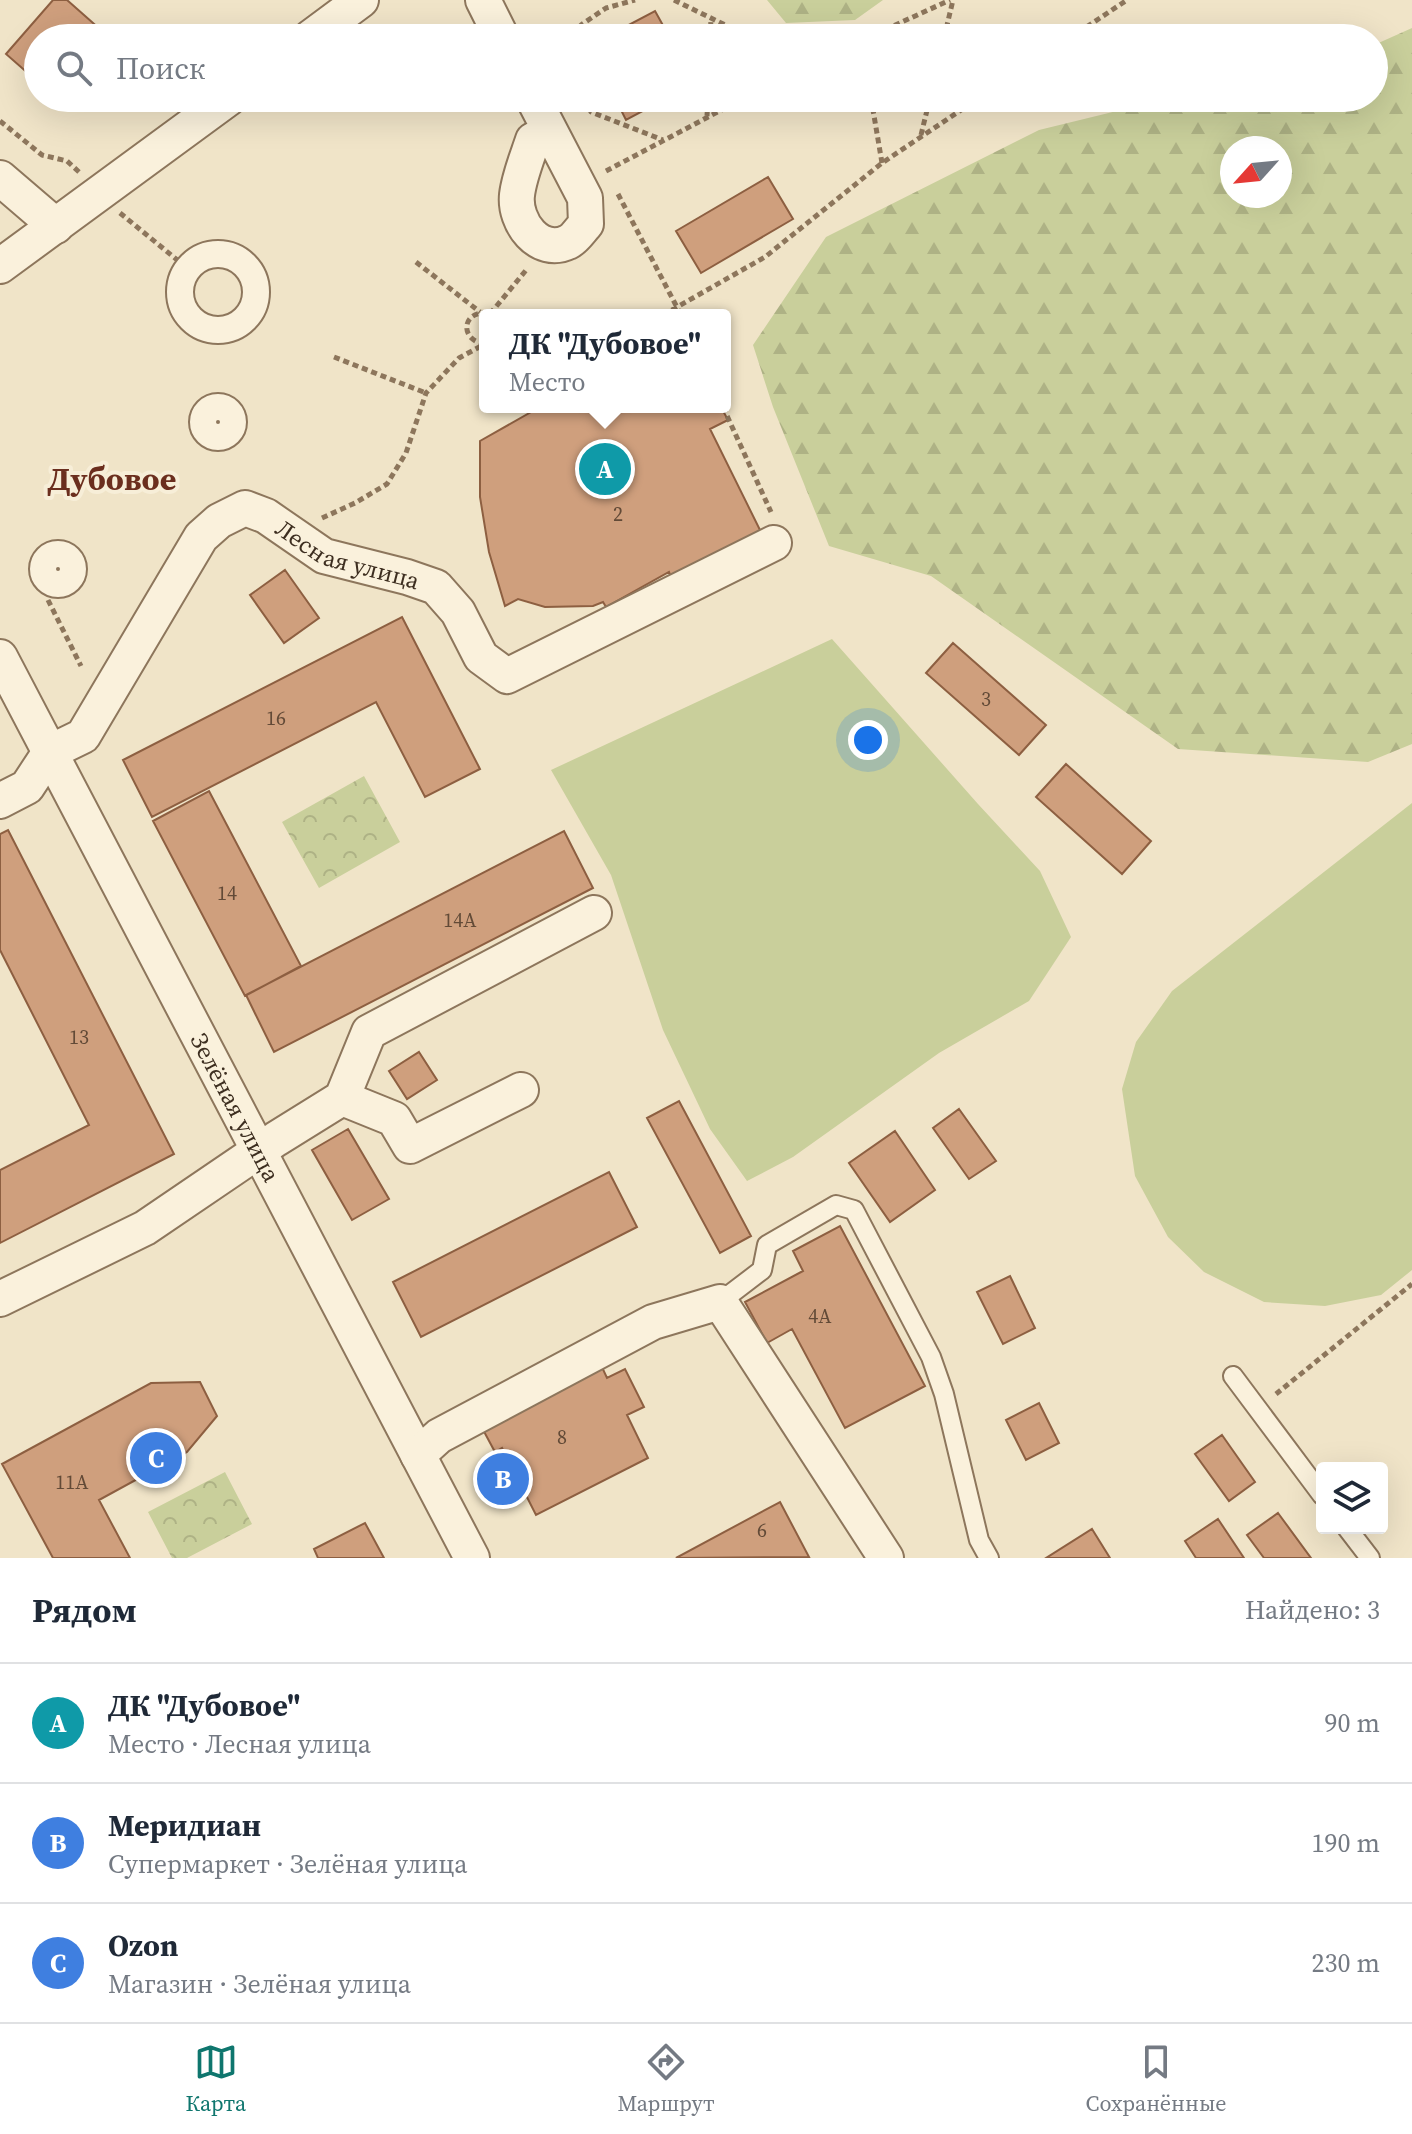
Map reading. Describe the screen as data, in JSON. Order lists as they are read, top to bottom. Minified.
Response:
{"streets":{"street":["Лесная улица","Зелёная улица"]},"crossings":[["Лесная улица","Зелёная улица"]],"districts":["Дубовое"],"house_numbers":["2","3","16","14","14А","13","4А","8","11А","6"],"north":"bottom left","page":{"search":"Поиск","popup":["ДК \"Дубовое\"","Место"],"pins":["A","C","B"],"heading":["Рядом","Найдено: 3"],"list":[{"mark":"A","name":"ДК \"Дубовое\"","note":"Место · Лесная улица","value":"90 m"},{"mark":"B","name":"Меридиан","note":"Супермаркет · Зелёная улица","value":"190 m"},{"mark":"C","name":"Ozon","note":"Магазин · Зелёная улица","value":"230 m"}],"nav":["Карта","Маршрут","Сохранённые"]}}
